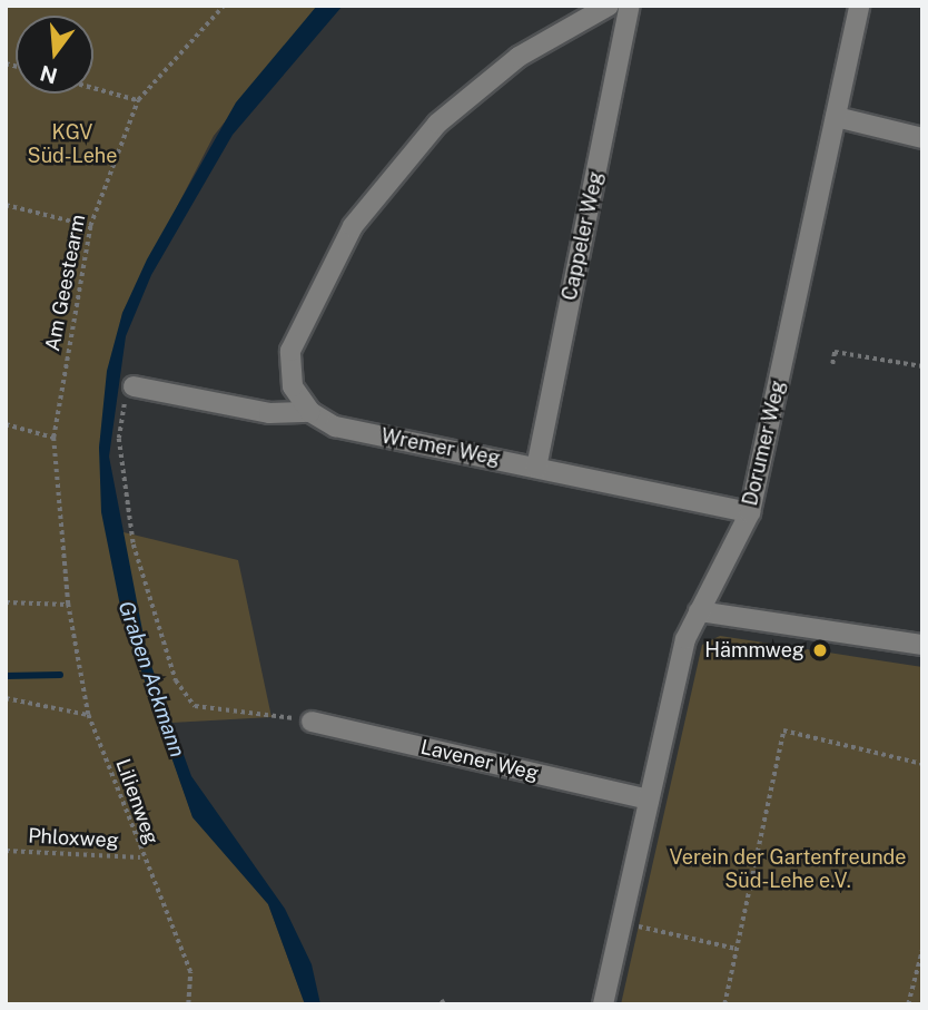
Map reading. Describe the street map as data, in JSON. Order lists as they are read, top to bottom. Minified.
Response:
{"streets":{"street":["Cappeler Weg","Dorumer Weg","Wremer Weg","Lavener Weg"],"path":["Am Geestearm","Lilienweg","Phloxweg"]},"crossings":[["Cappeler Weg","Wremer Weg"],["Am Geestearm","Lilienweg"],["Dorumer Weg","Wremer Weg"],["Dorumer Weg","Lavener Weg"],["Lilienweg","Phloxweg"]],"water":["Graben Ackmann"],"parks":["KGV Süd-Lehe","Verein der Gartenfreunde Süd-Lehe e.V."],"places":["Hämmweg"],"north":"bottom"}
